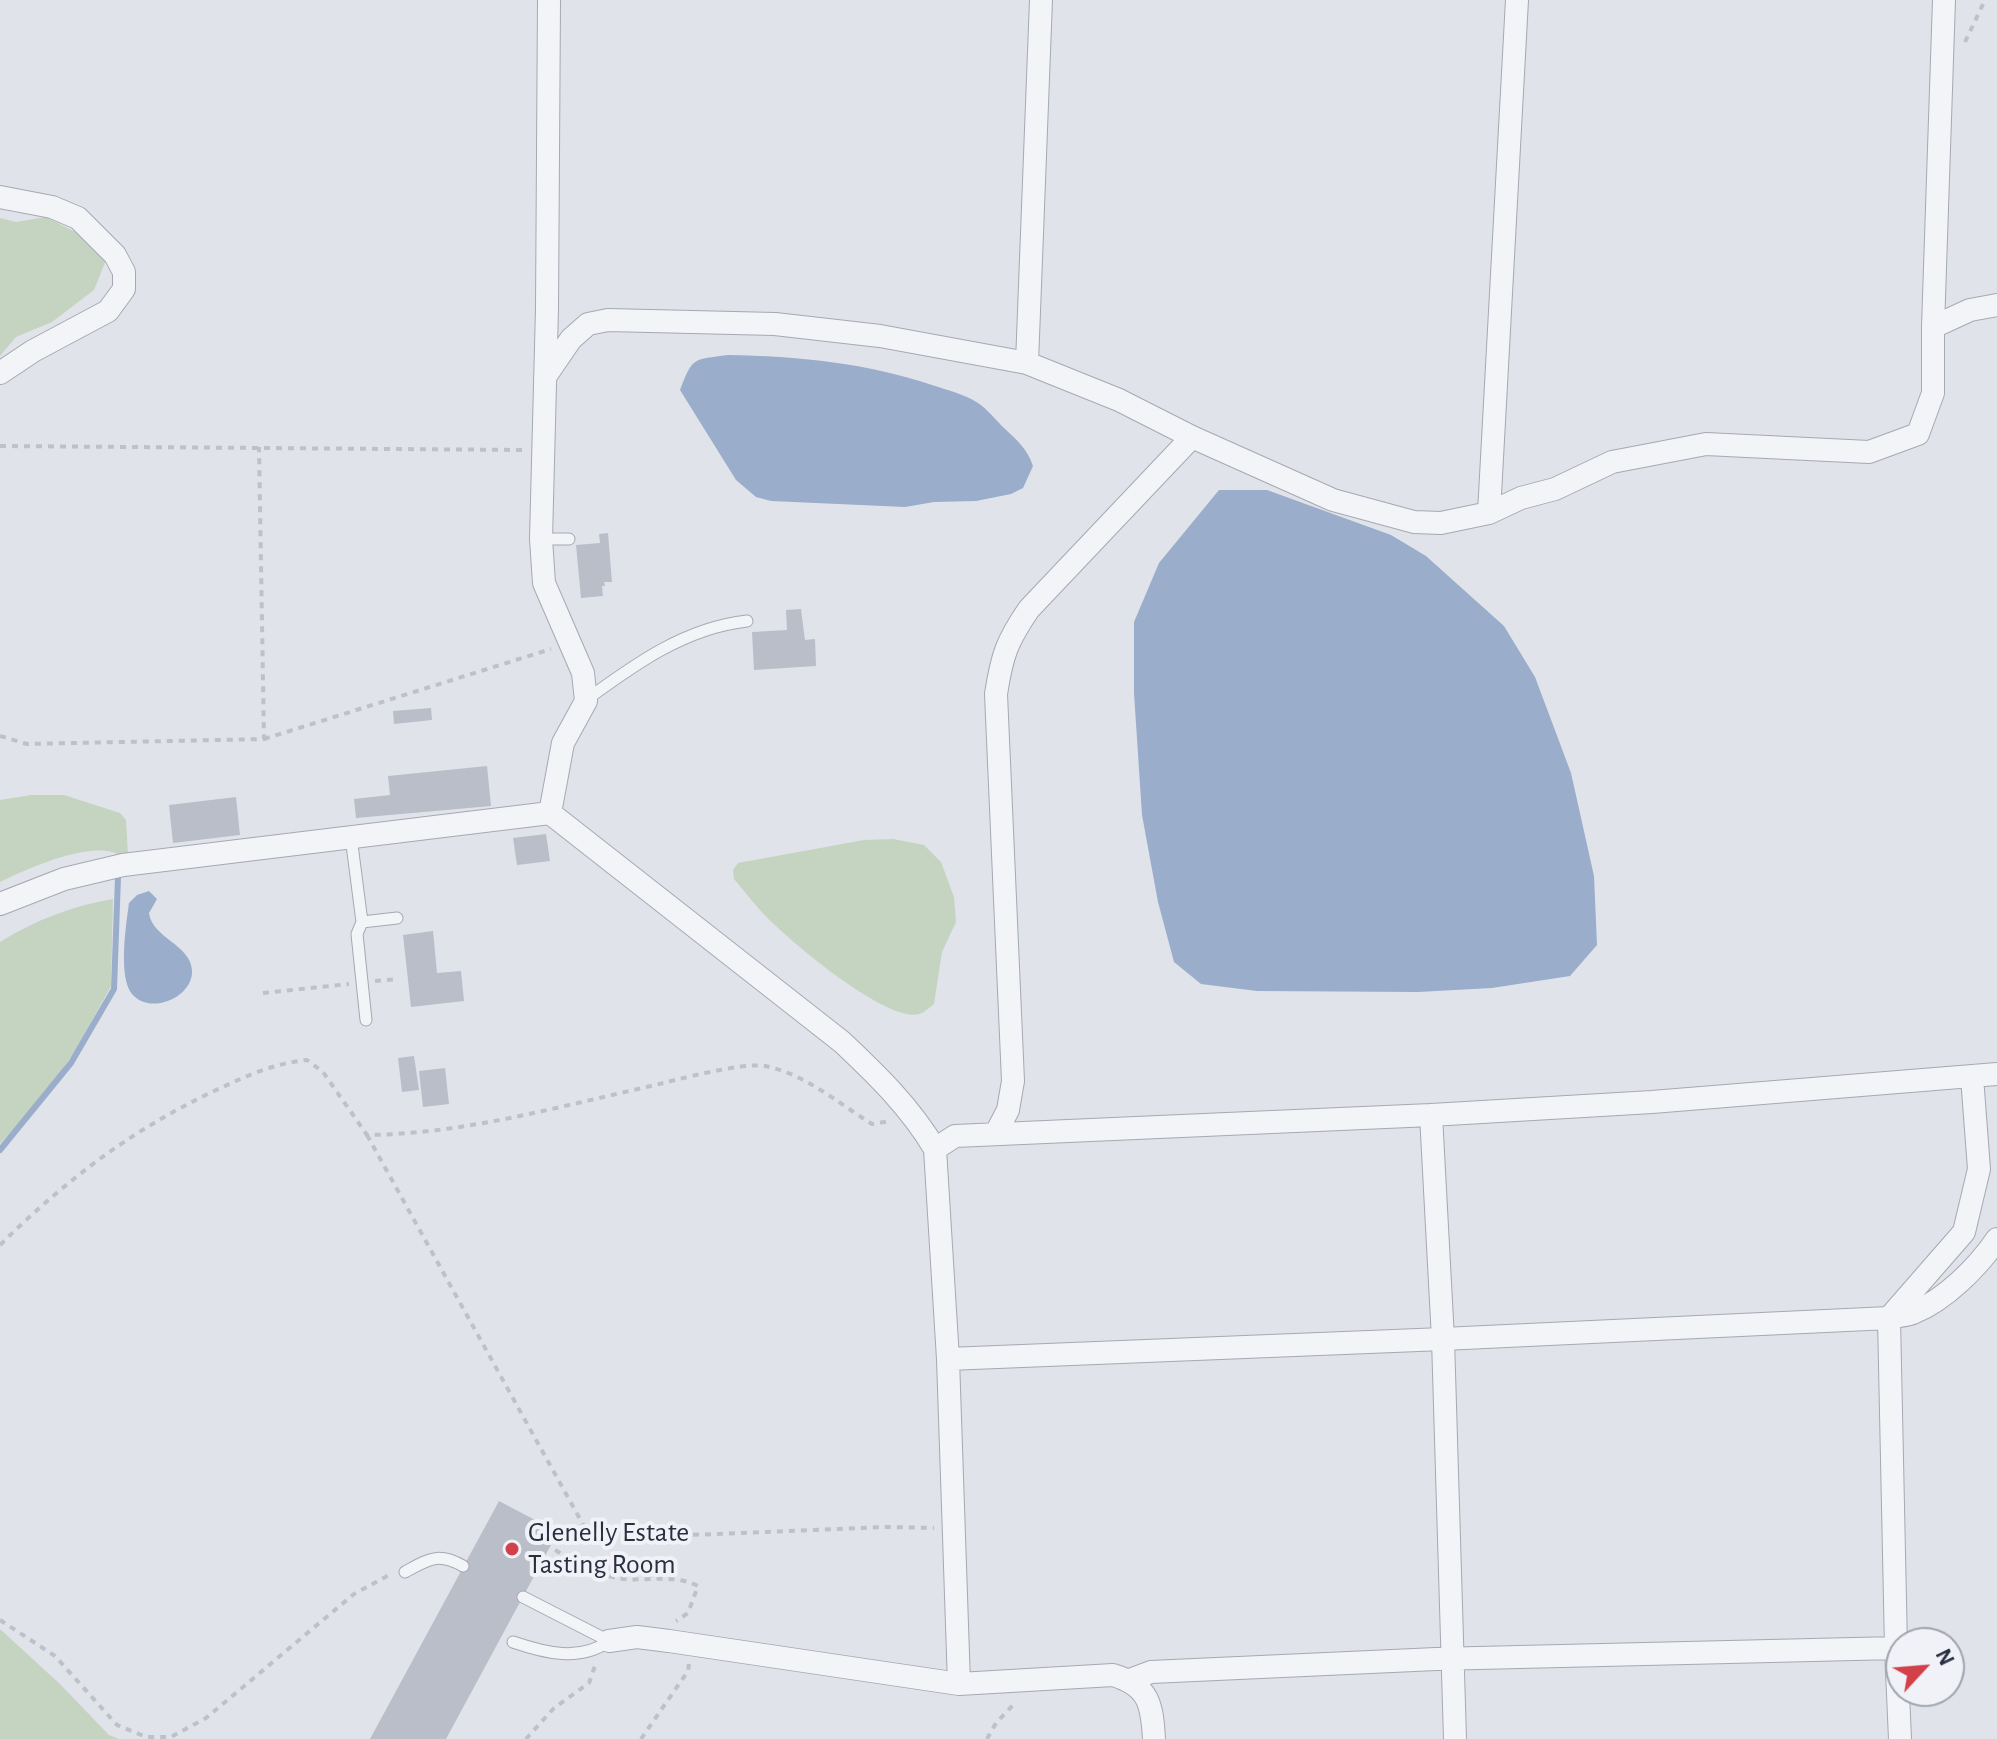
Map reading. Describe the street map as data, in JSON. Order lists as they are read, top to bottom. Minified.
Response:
{"places":["Glenelly Estate Tasting Room"],"north":"top right"}
